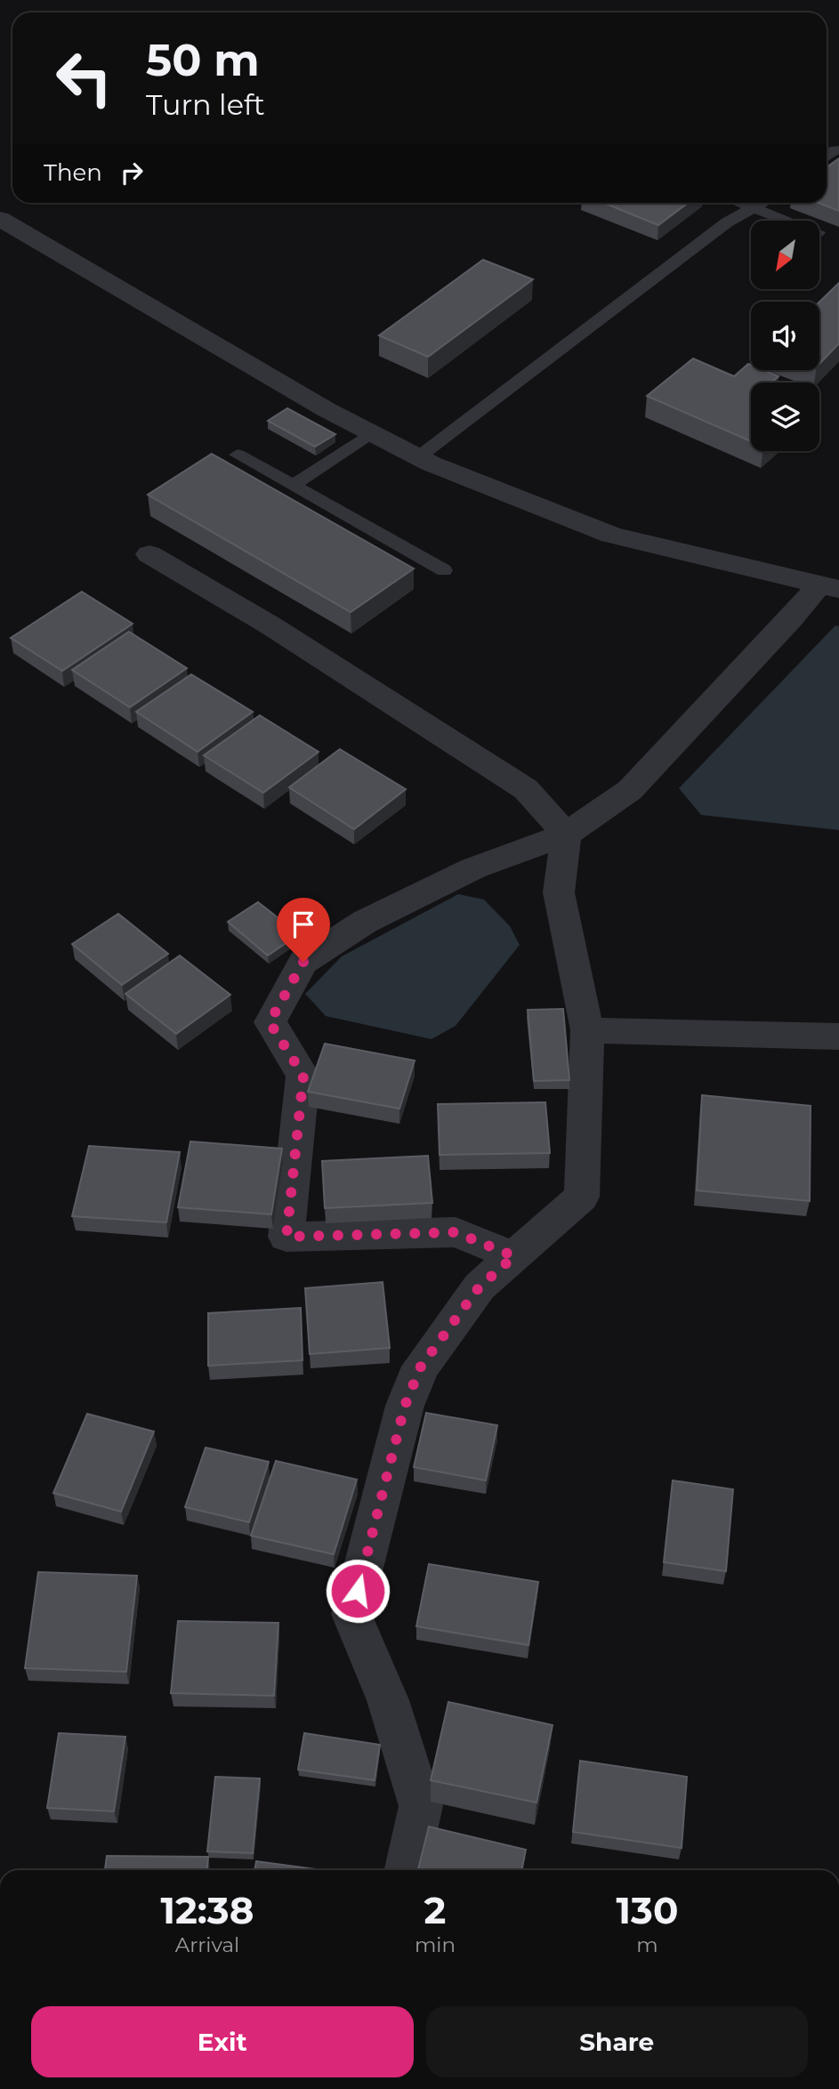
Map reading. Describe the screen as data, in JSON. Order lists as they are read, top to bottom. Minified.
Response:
{"north":"bottom left","page":{"turn":["50 m","Turn left"],"then":"Then","eta":["12:38","Arrival","2","min","130","m"],"buttons":["Exit","Share"]}}
